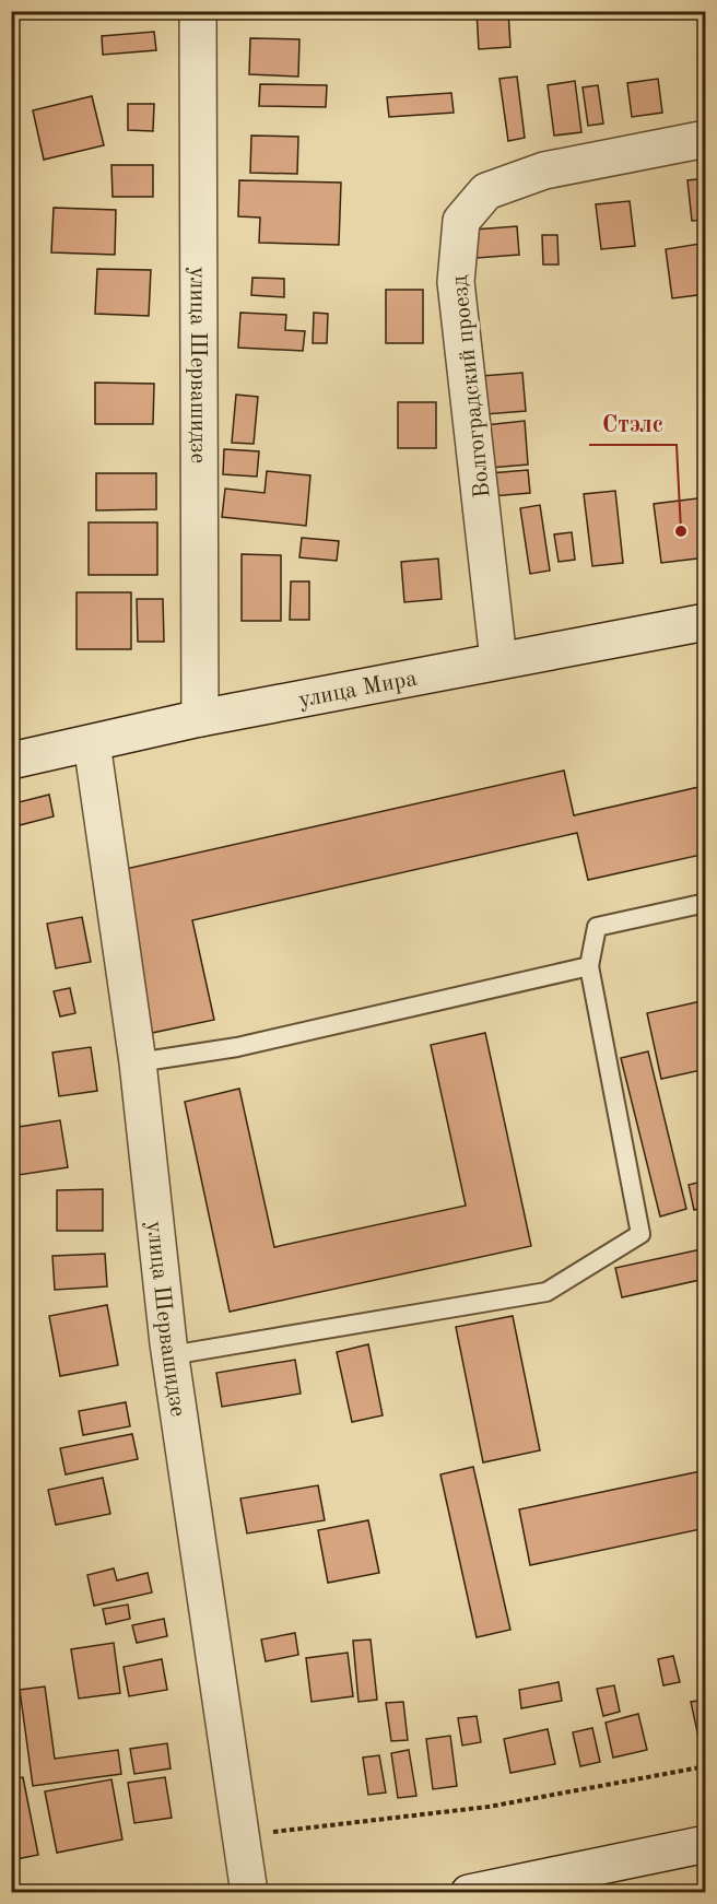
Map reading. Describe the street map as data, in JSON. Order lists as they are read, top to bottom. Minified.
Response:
{"streets":{"street":["улица Шервашидзе","Волгоградский проезд","улица Мира"]},"crossings":[["улица Шервашидзе","улица Мира"],["Волгоградский проезд","улица Мира"]],"places":["Стэлс"]}
